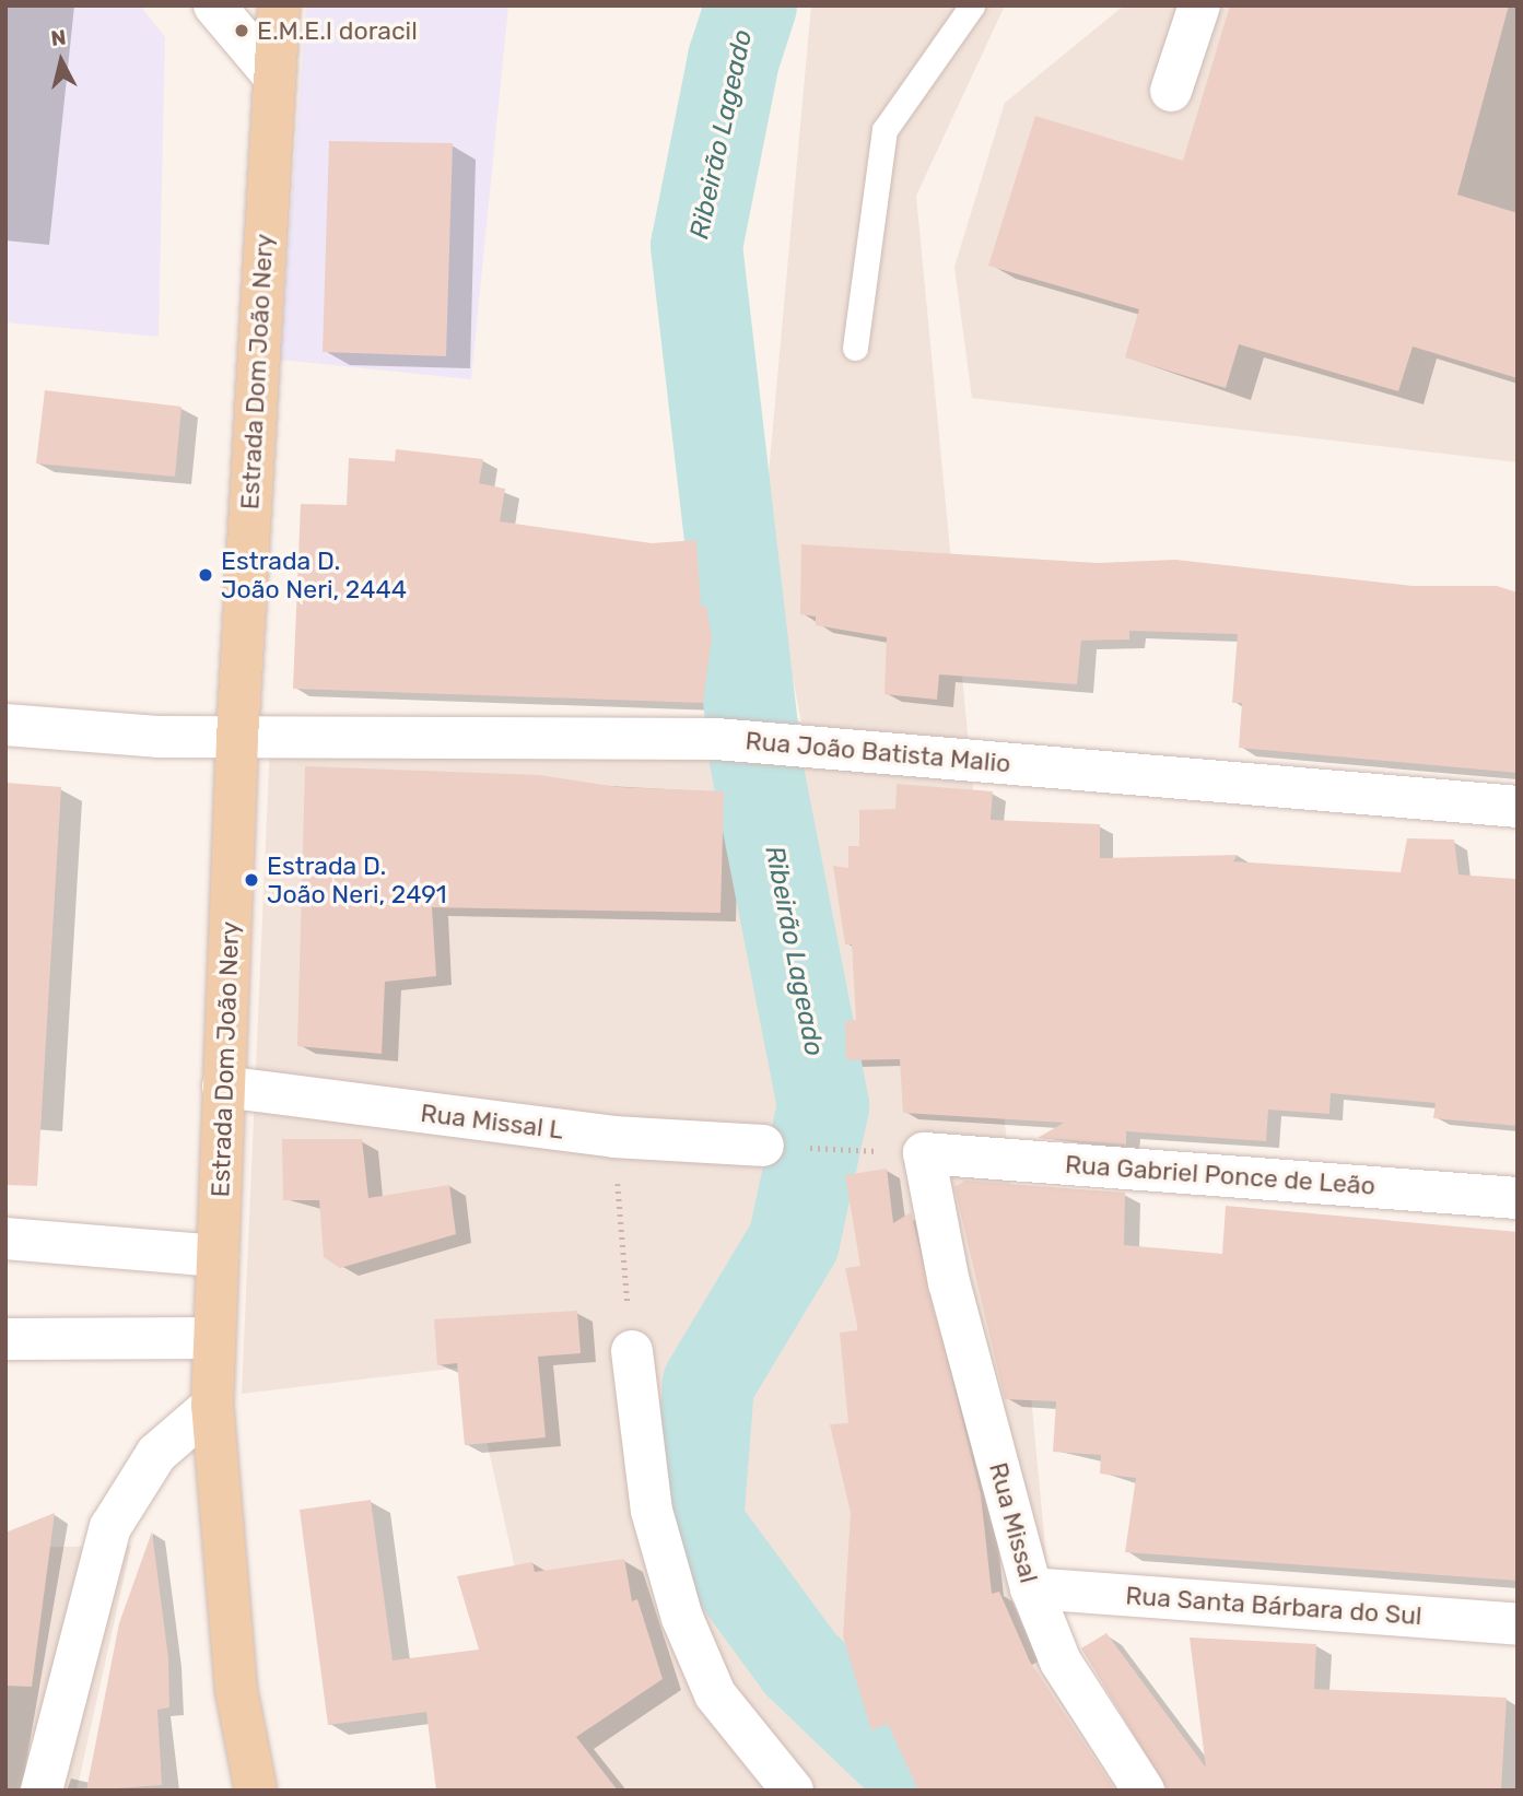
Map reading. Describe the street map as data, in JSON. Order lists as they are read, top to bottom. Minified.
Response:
{"streets":{"main road":["Estrada Dom João Nery"],"street":["Rua João Batista Malio","Rua Missal L","Rua Gabriel Ponce de Leão","Rua Missal","Rua Santa Bárbara do Sul"]},"crossings":[["Estrada Dom João Nery","Rua João Batista Malio"],["Estrada Dom João Nery","Rua Missal L"],["Rua Gabriel Ponce de Leão","Rua Missal"],["Rua Missal","Rua Santa Bárbara do Sul"]],"water":["Ribeirão Lageado"],"places":["E.M.E.I doracil","Estrada D. João Neri, 2444","Estrada D. João Neri, 2491"],"north":"top"}
